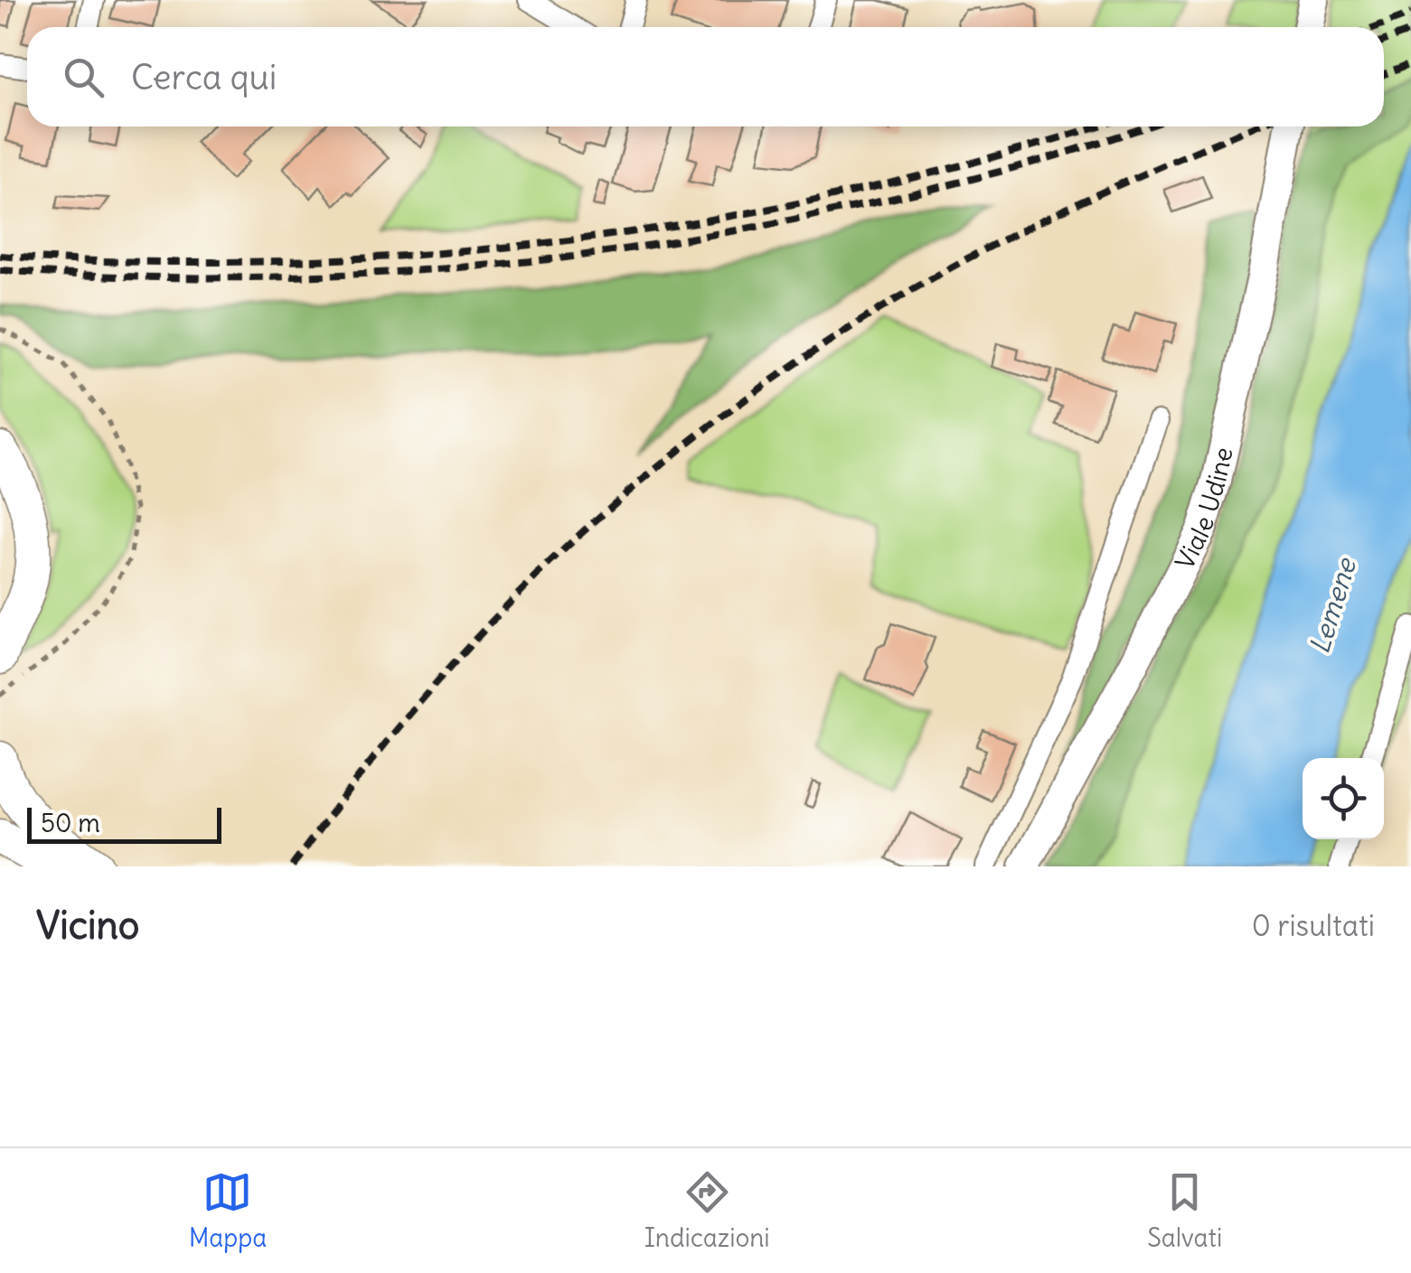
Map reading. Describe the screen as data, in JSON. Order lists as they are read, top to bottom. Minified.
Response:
{"streets":{"main road":["Viale Udine"]},"water":["Lemene"],"scale_bar":"50 m","page":{"search":"Cerca qui","scale":"50 m","heading":["Vicino","0 risultati"],"nav":["Mappa","Indicazioni","Salvati"]}}
